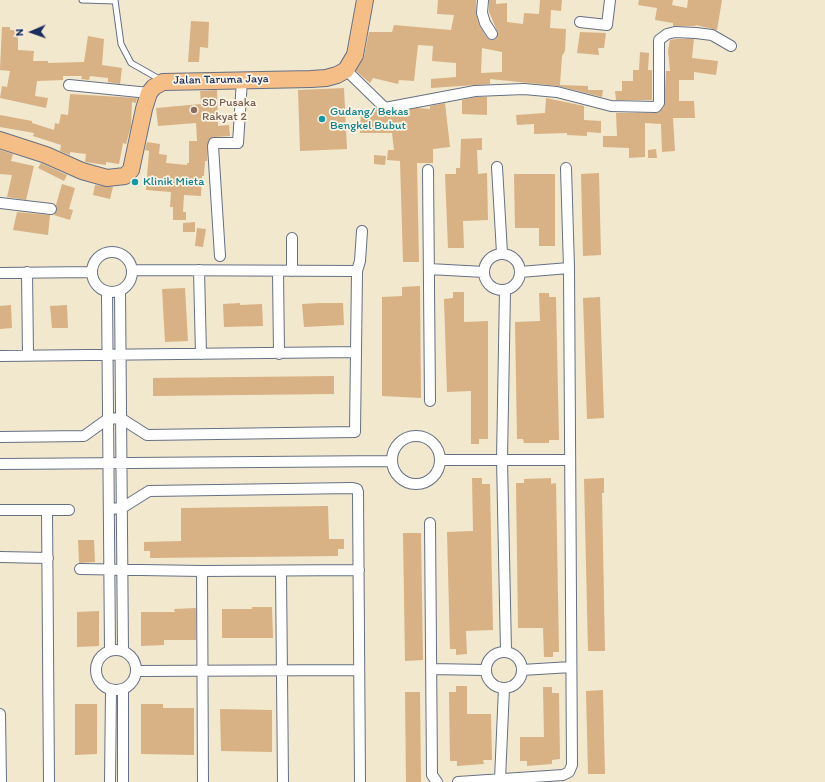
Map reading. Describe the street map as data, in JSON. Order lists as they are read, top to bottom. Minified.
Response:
{"streets":{"main road":["Jalan Taruma Jaya"]},"places":["SD Pusaka Rakyat 2","Gudang/ Bekas Bengkel Bubut","Klinik Mieta"],"north":"left"}
